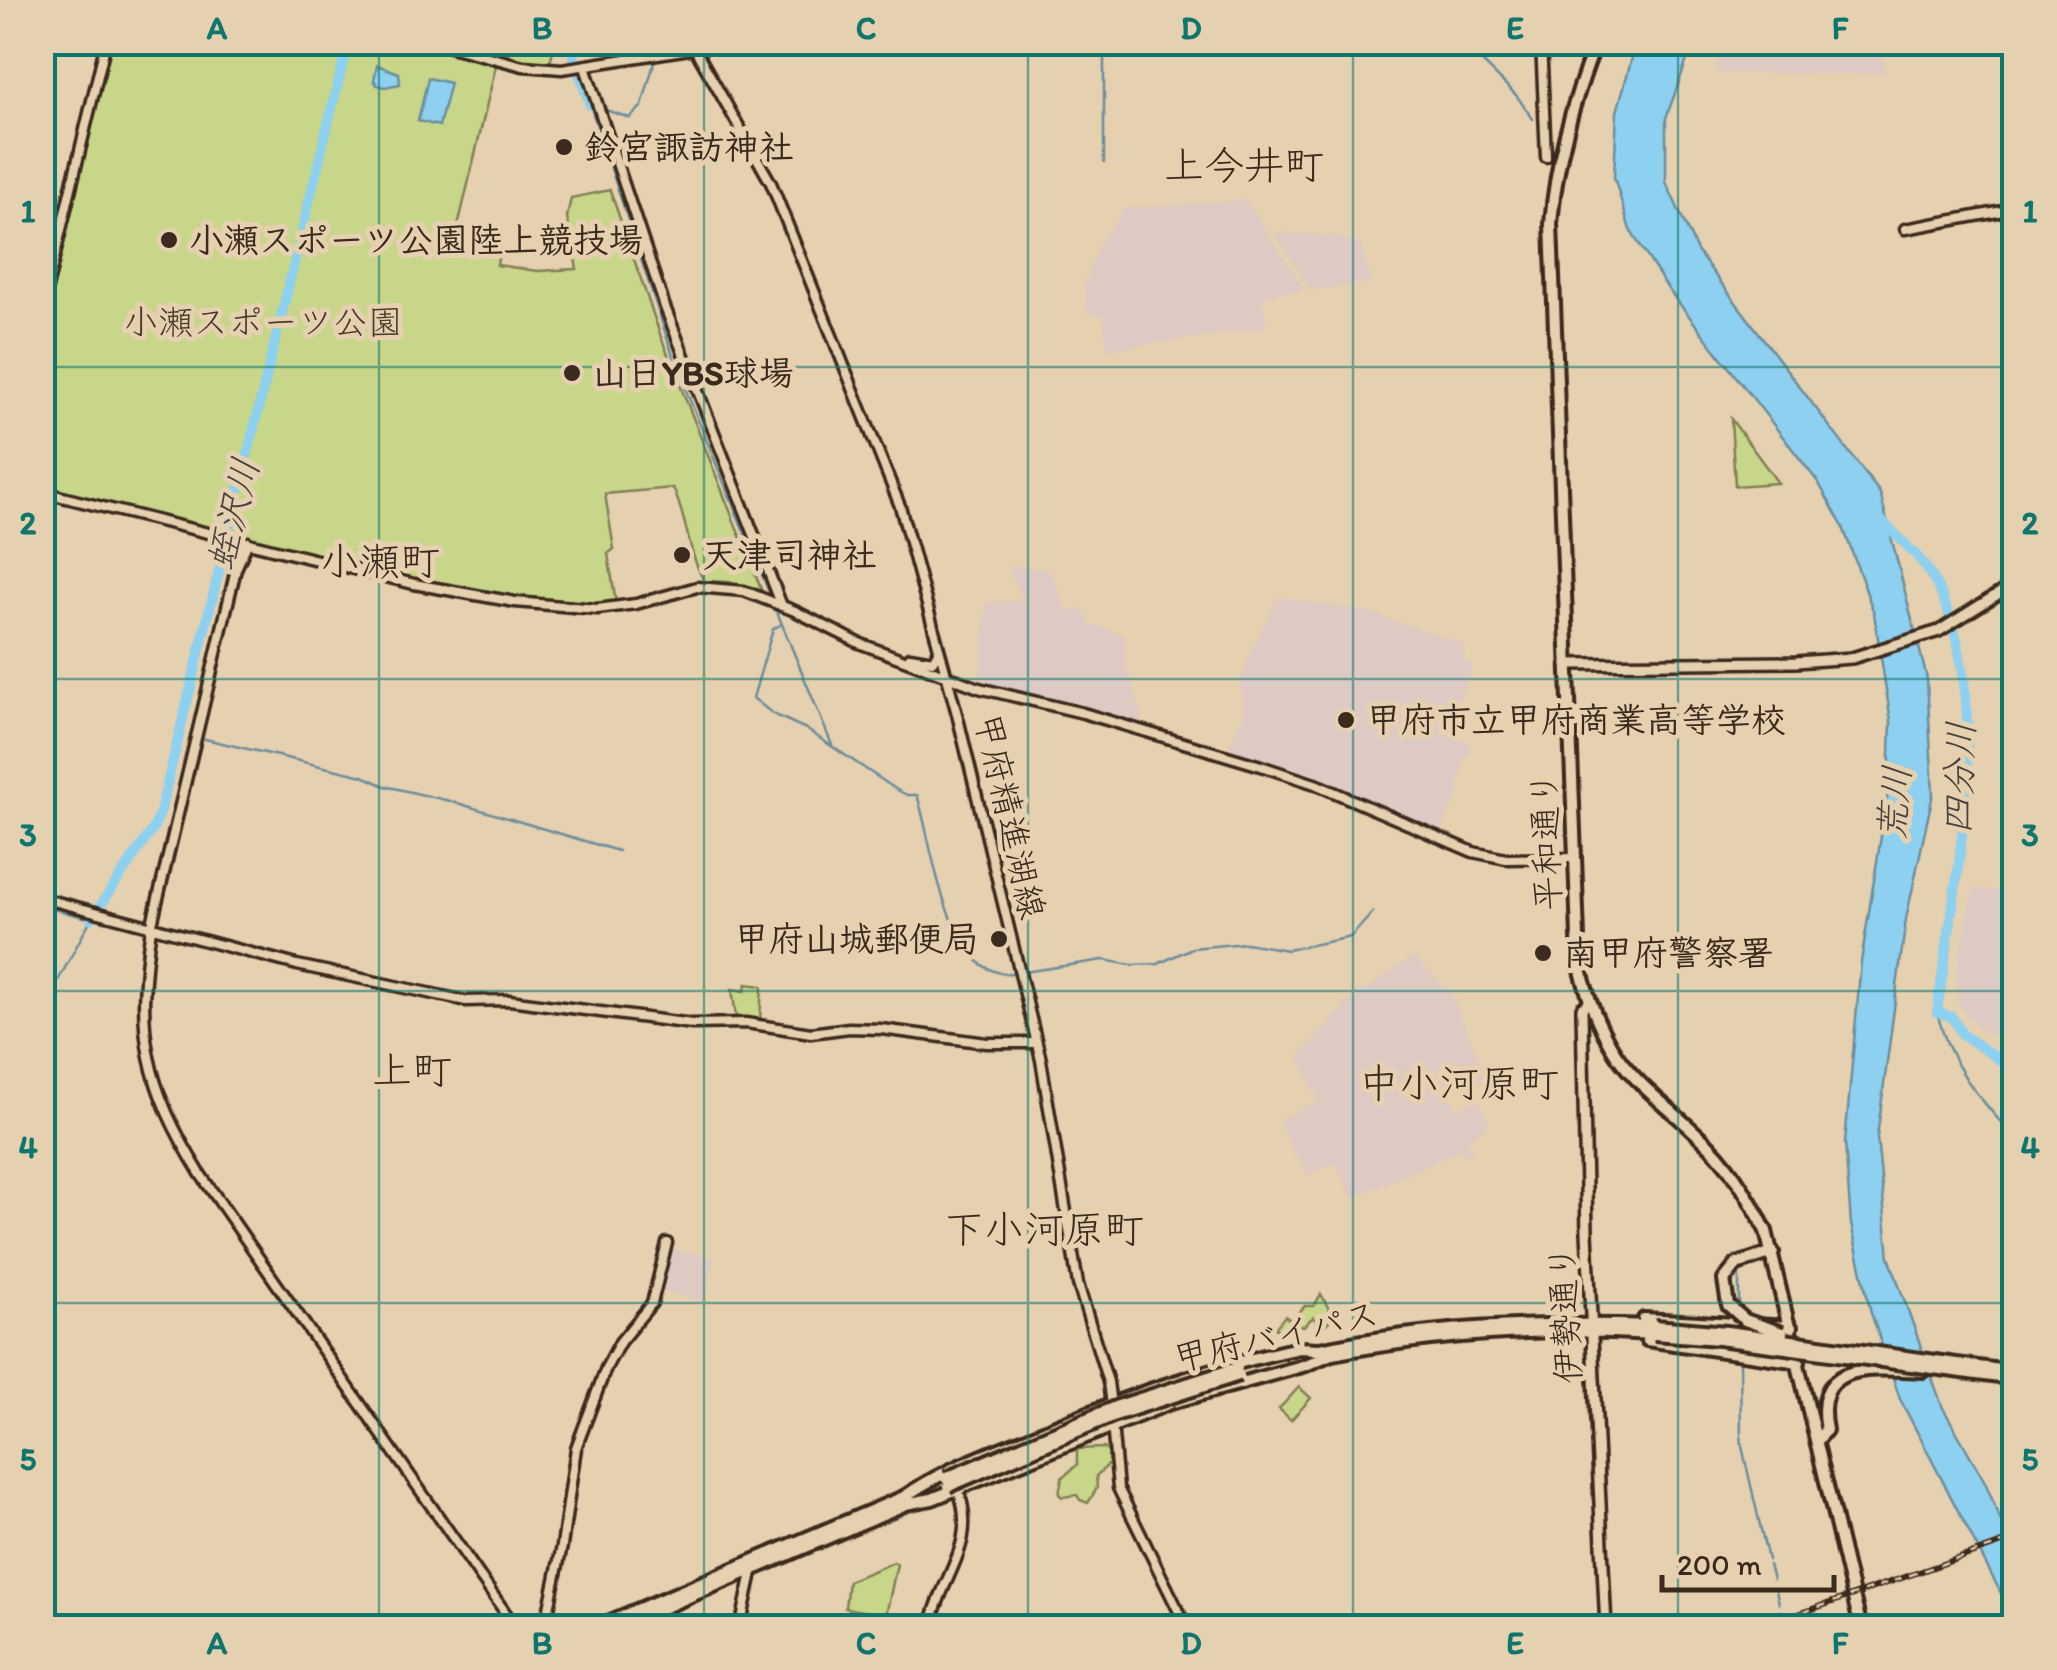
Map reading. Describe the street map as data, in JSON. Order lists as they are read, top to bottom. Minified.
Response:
{"streets":{"highway":["平和通り","甲府バイパス"],"main road":["伊勢通り"],"street":["甲府精進湖線"]},"crossings":[["平和通り","伊勢通り"],["伊勢通り","甲府バイパス"]],"districts":["上今井町","小瀬町","上町","中小河原町","下小河原町"],"water":["蛭沢川","四分川","荒川"],"parks":["小瀬スポーツ公園"],"places":["鈴宮諏訪神社","小瀬スポーツ公園陸上競技場","山日YBS球場","天津司神社","甲府市立甲府商業高等学校","甲府山城郵便局","南甲府警察署"],"scale_bar":"200 m","grid":{"columns":["A","B","C","D","E","F"],"rows":["1","2","3","4","5"]}}
